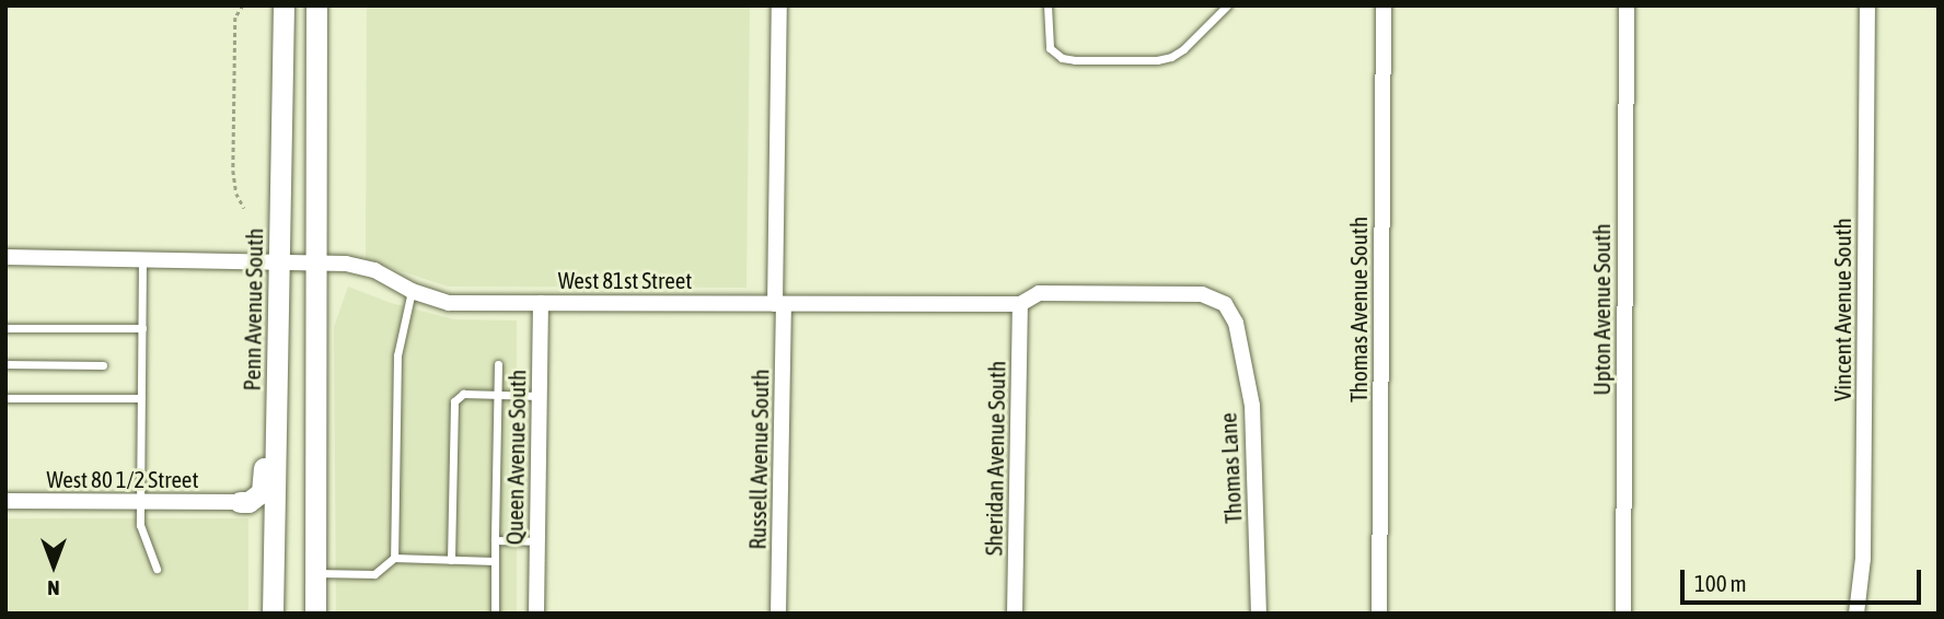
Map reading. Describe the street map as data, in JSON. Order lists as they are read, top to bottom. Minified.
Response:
{"streets":{"main road":["Penn Avenue South"],"street":["West 81st Street","Thomas Avenue South","Upton Avenue South","Vincent Avenue South","Queen Avenue South","Sheridan Avenue South","Russell Avenue South","Thomas Lane","West 80 1/2 Street"]},"crossings":[["West 81st Street","Penn Avenue South"],["West 81st Street","Queen Avenue South"],["West 81st Street","Sheridan Avenue South"],["West 81st Street","Russell Avenue South"],["West 81st Street","Thomas Lane"]],"scale_bar":"100 m","north":"bottom"}
